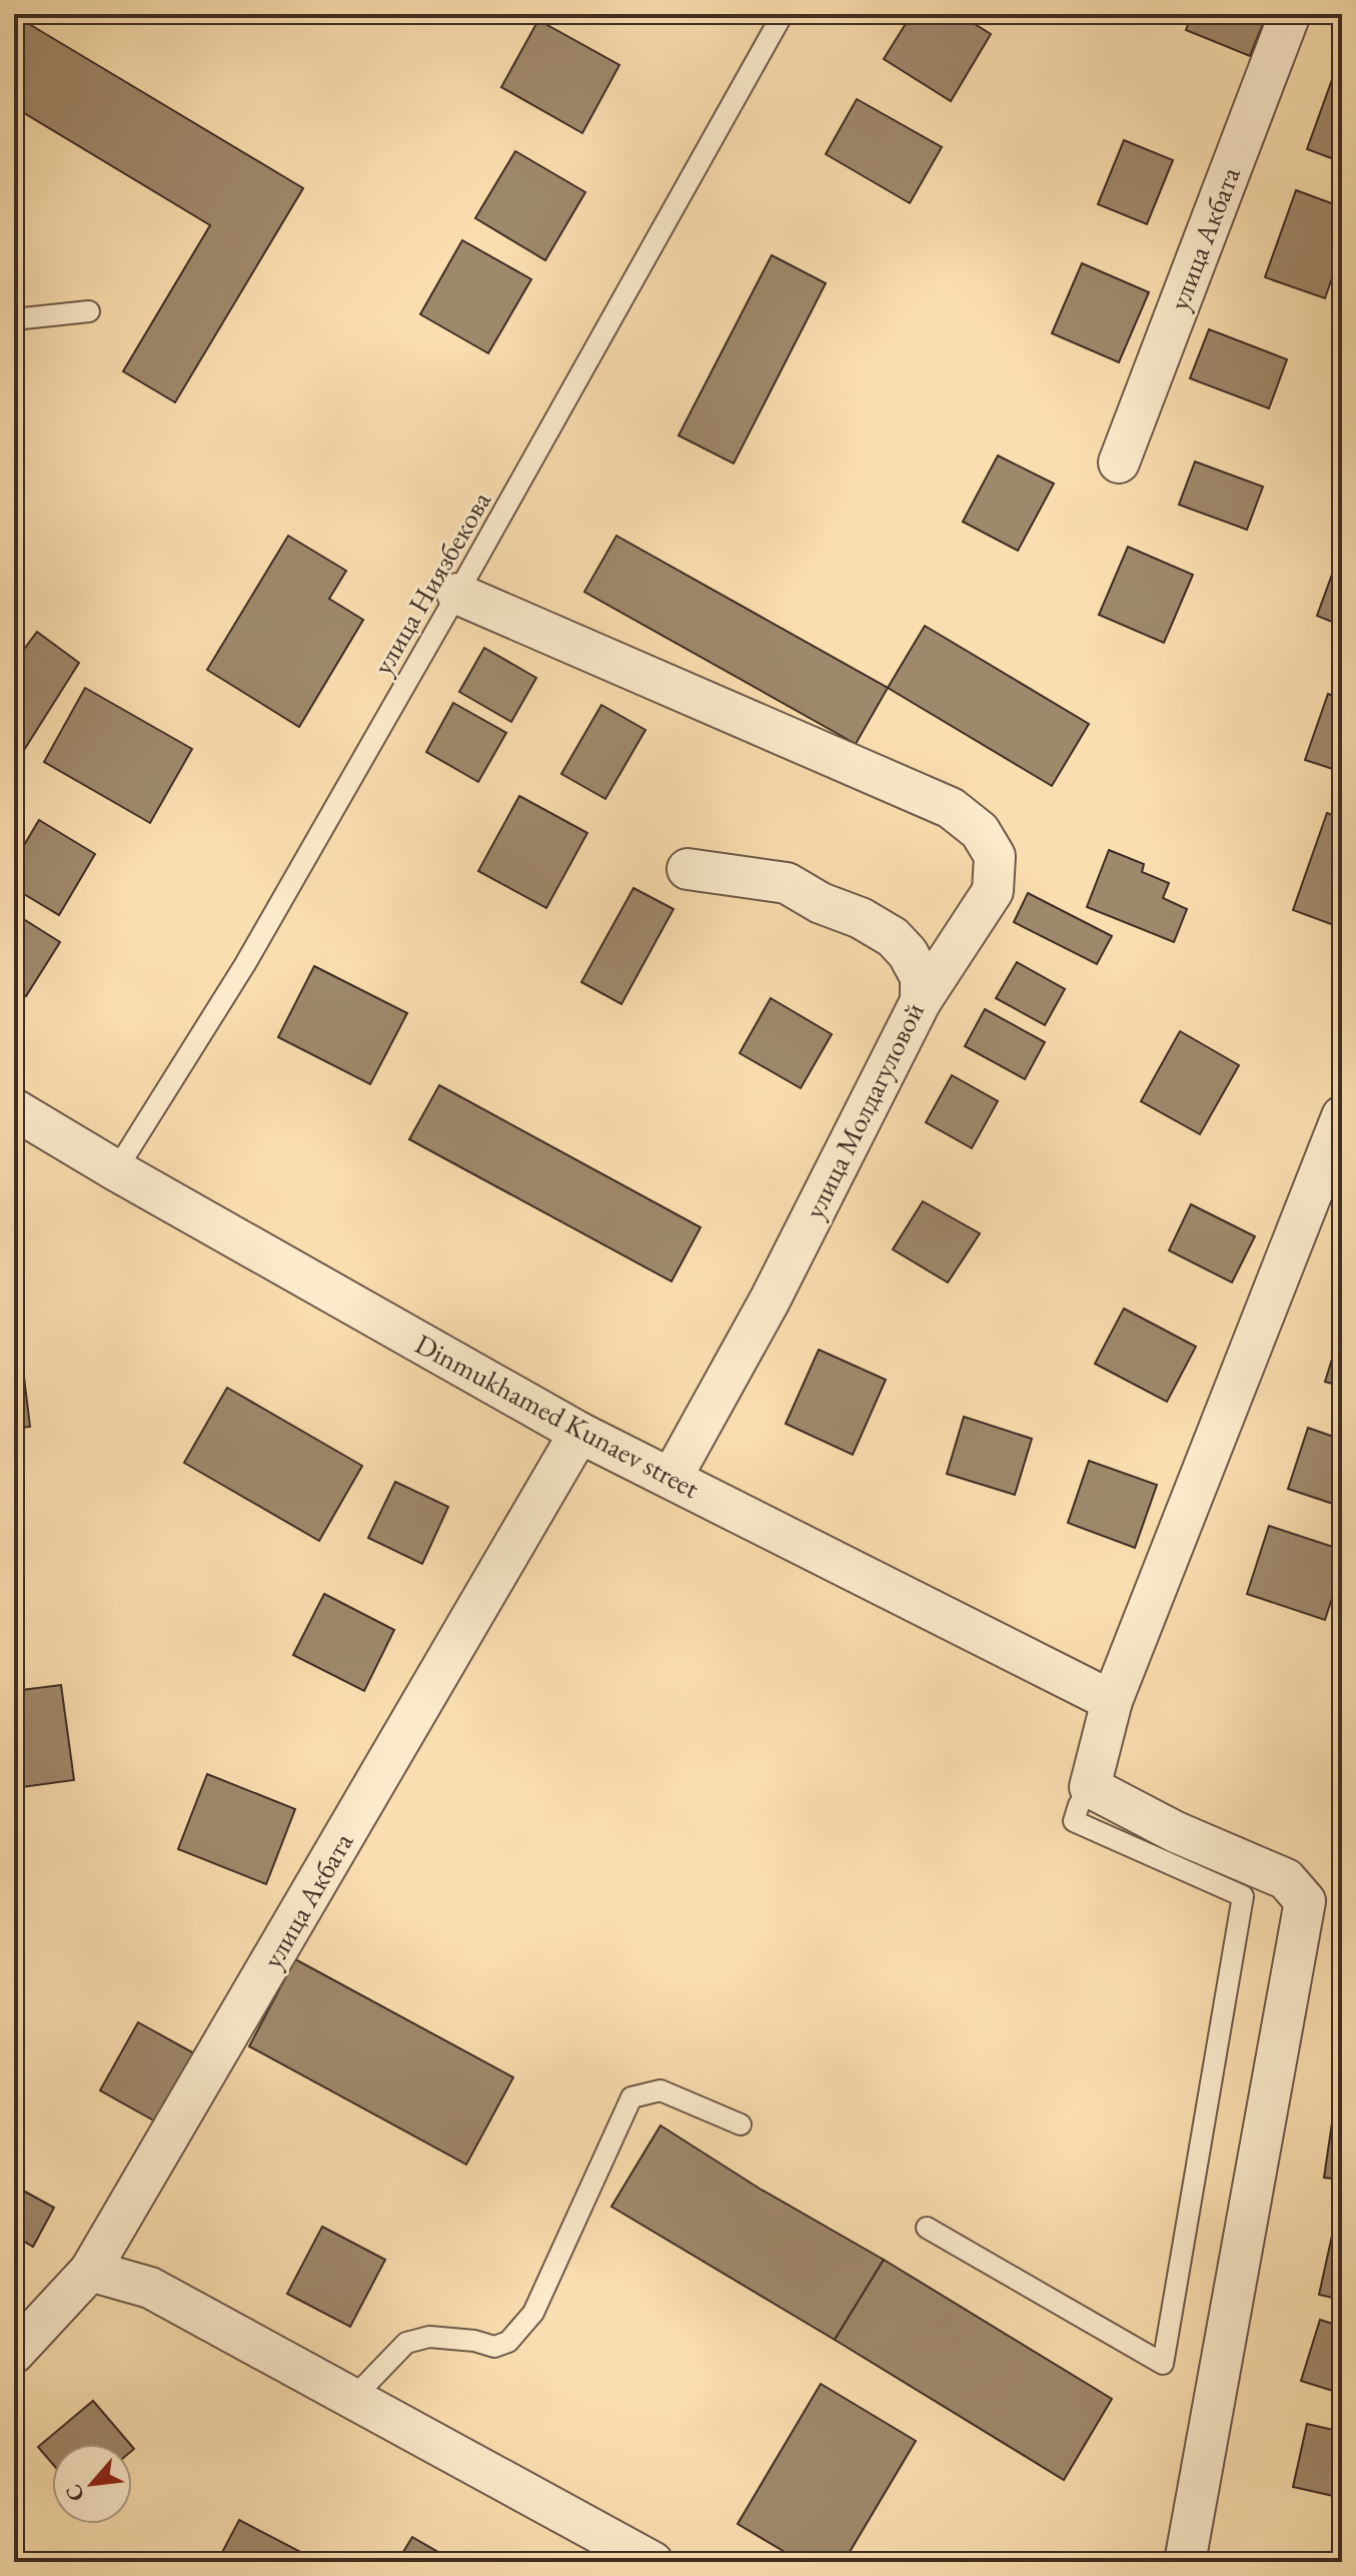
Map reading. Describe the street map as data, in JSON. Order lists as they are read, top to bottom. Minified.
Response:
{"streets":{"street":["улица Акбата","улица Молдагуловой","Dinmukhamed Kunaev street"],"lane":["улица Ниязбекова"]},"crossings":[["улица Акбата","Dinmukhamed Kunaev street"],["улица Ниязбекова","Dinmukhamed Kunaev street"],["улица Молдагуловой","Dinmukhamed Kunaev street"]],"north":"bottom left"}
